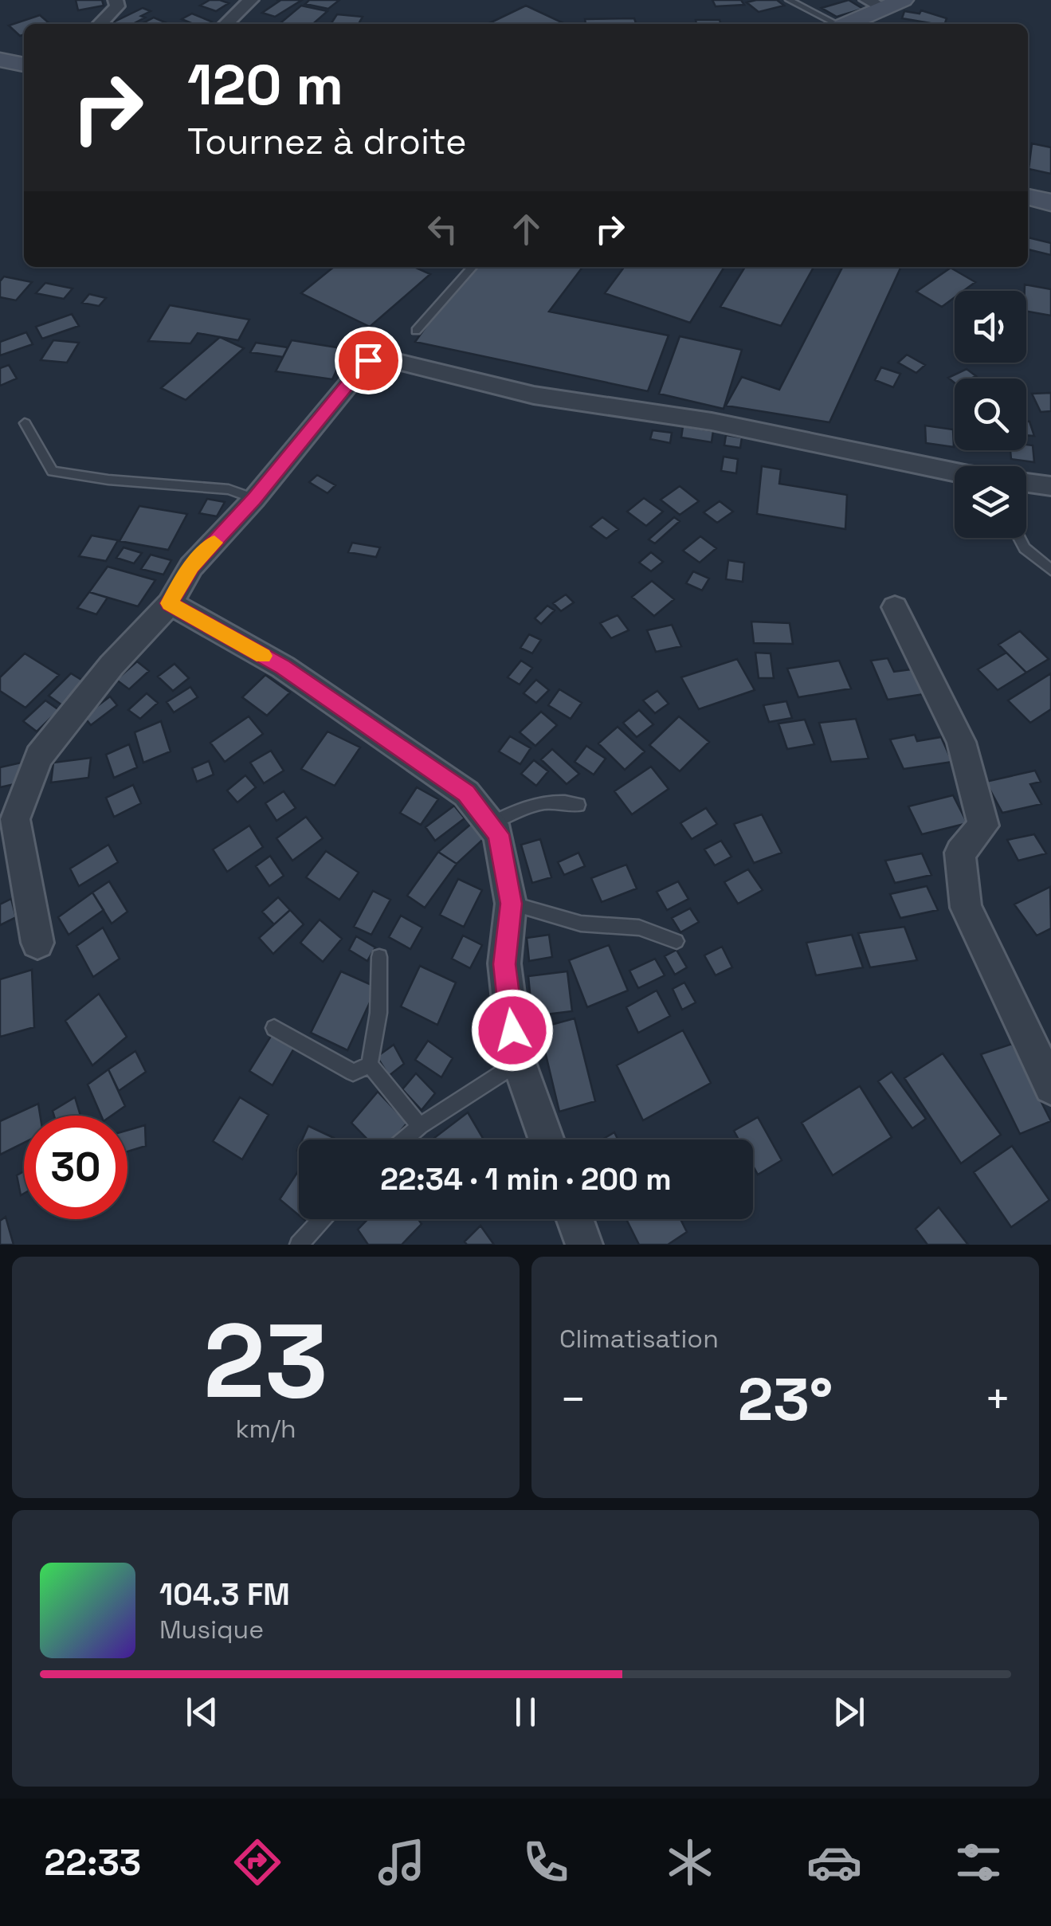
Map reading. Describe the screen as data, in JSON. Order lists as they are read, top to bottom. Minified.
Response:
{"page":{"turn":["120 m","Tournez à droite"],"limit":"30","trip":"22:34 · 1 min · 200 m","tile":[["23","km/h"],"Climatisation"],"heat":["−","23°","+"],"song":["104.3 FM","Musique"],"tabs":"22:33"}}
